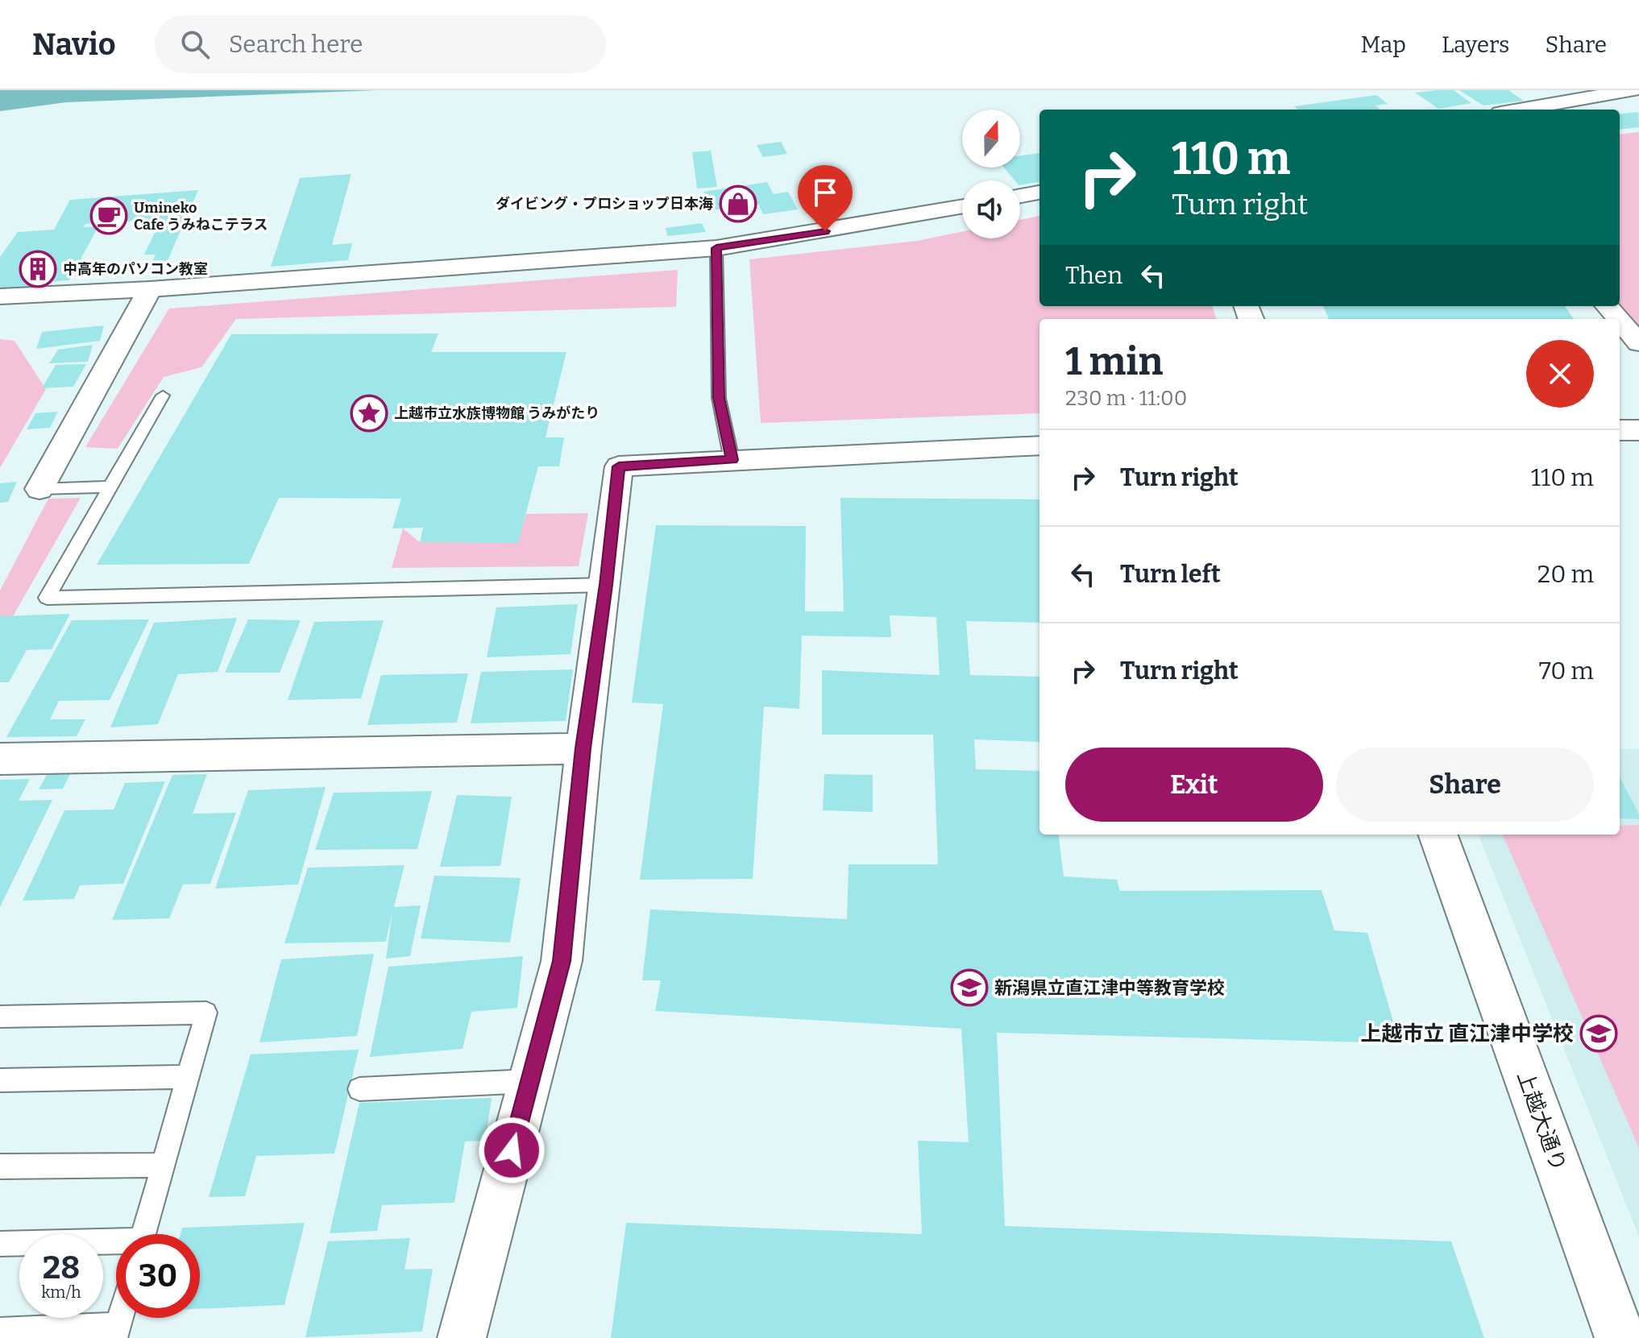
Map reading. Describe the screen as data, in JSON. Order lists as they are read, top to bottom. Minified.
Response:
{"streets":{"street":["上越大通り"]},"places":{"shop":["ダイビング・プロショップ日本海"],"cafe":["Umineko Cafe うみねこテラス"],"building":["中高年のパソコン教室"],"place":["上越市立水族博物館 うみがたり"],"school or university":["新潟県立直江津中等教育学校","上越市立 直江津中学校"]},"north":"top","page":{"header":"Navio","search":"Search here","nav":["Map","Layers","Share"],"turn":["110 m","Turn right"],"then":"Then","heading":["1 min","230 m · 11:00"],"list":[{"name":"Turn right","value":"110 m"},{"name":"Turn left","value":"20 m"},{"name":"Turn right","value":"70 m"}],"buttons":["Exit","Share"],"speed":"28 km/h","limit":"30"}}
